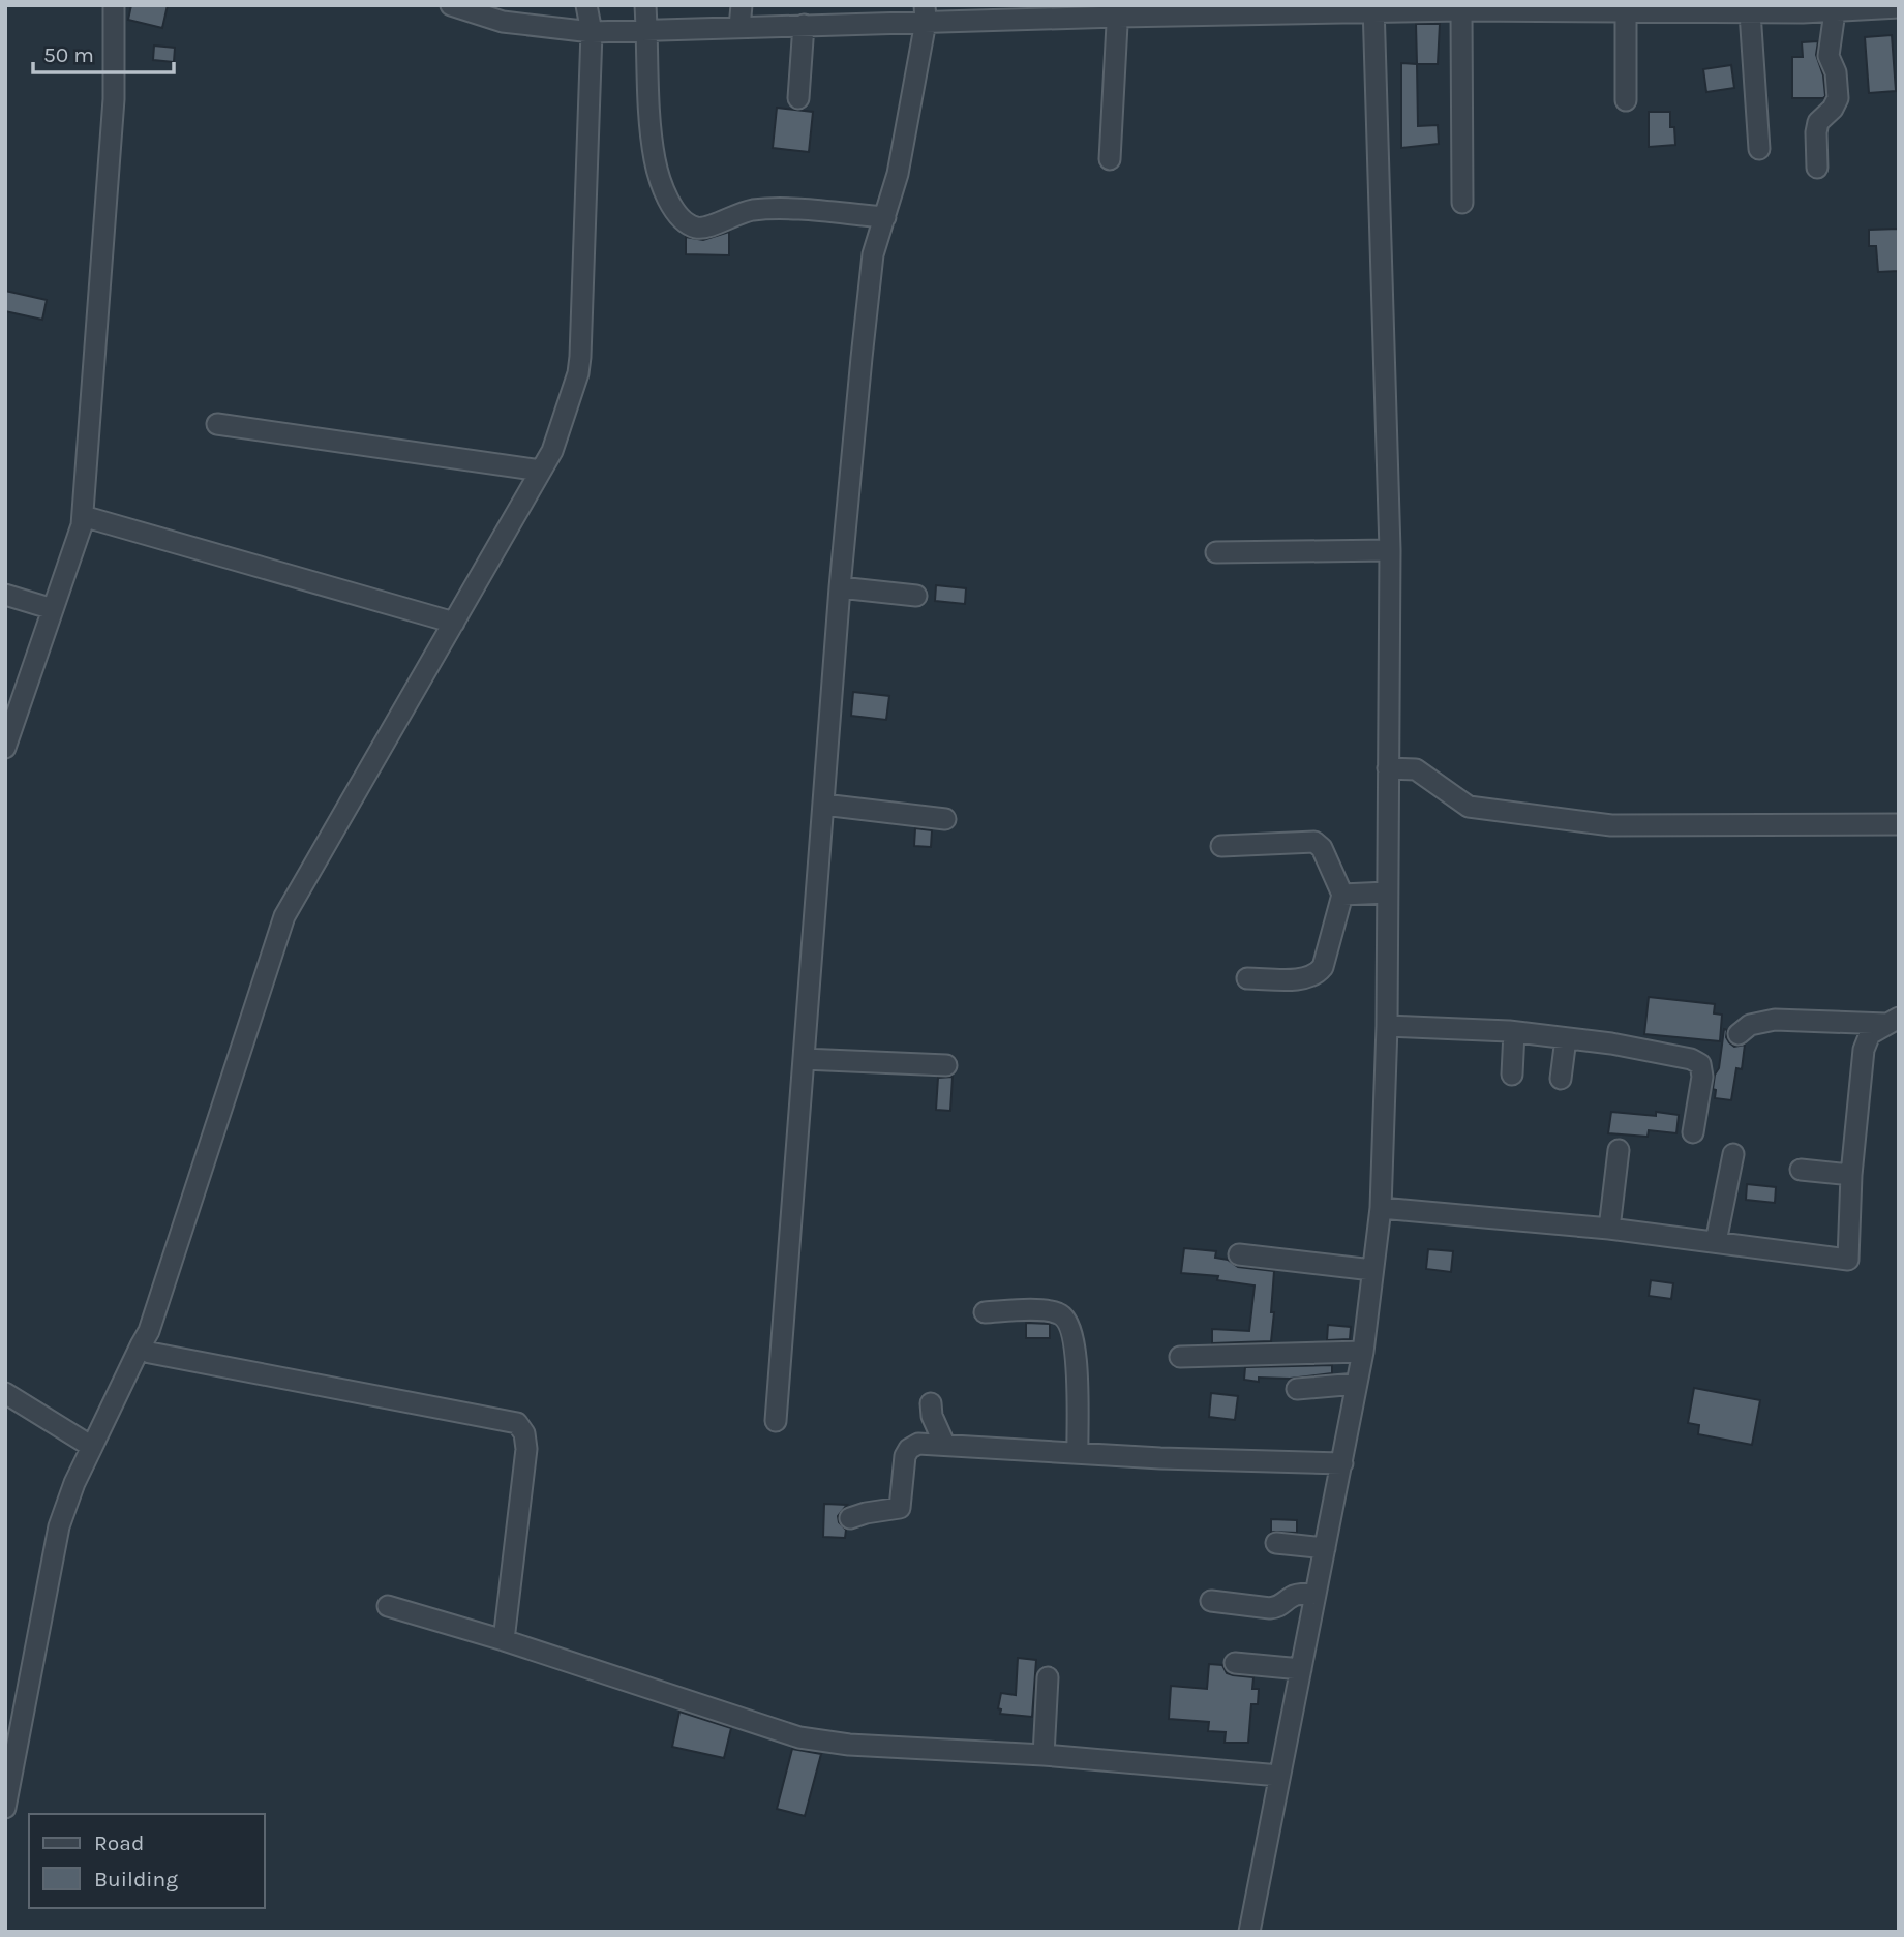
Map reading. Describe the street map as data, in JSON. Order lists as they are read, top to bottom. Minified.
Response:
{"legend":["Road","Building"],"scale_bar":"50 m"}
